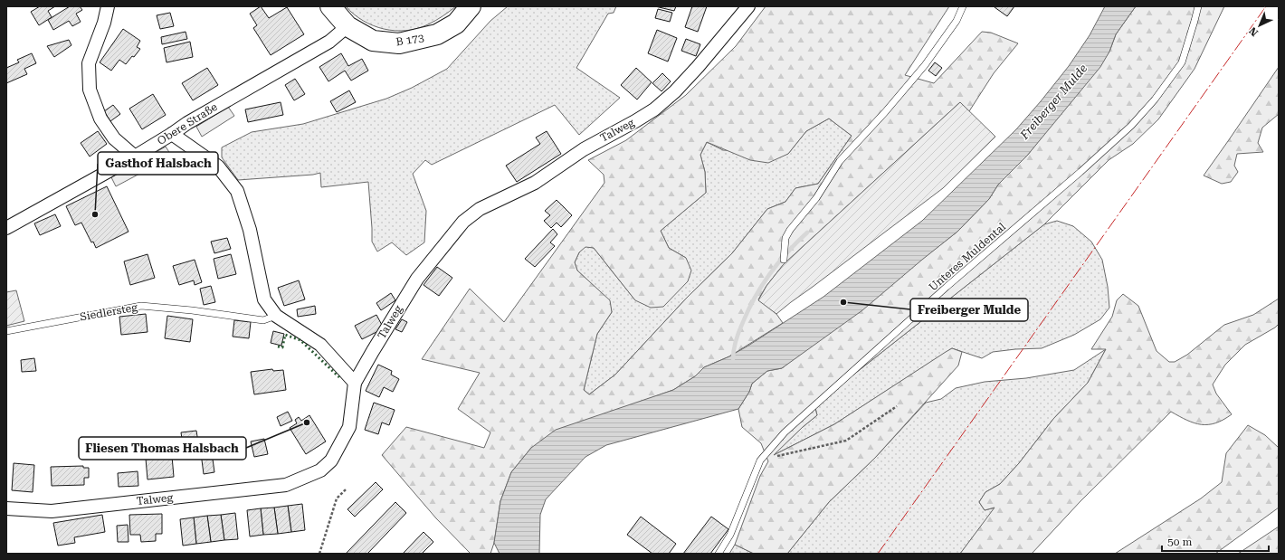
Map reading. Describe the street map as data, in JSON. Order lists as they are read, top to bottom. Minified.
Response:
{"streets":{"main road":["B 173"],"street":["Obere Straße","Talweg"],"lane":["Unteres Muldental","Siedlersteg"]},"crossings":[["B 173","Obere Straße"]],"water":["Freiberger Mulde"],"places":["Gasthof Halsbach","Freiberger Mulde","Fliesen Thomas Halsbach"],"scale_bar":"50 m","north":"bottom left"}
